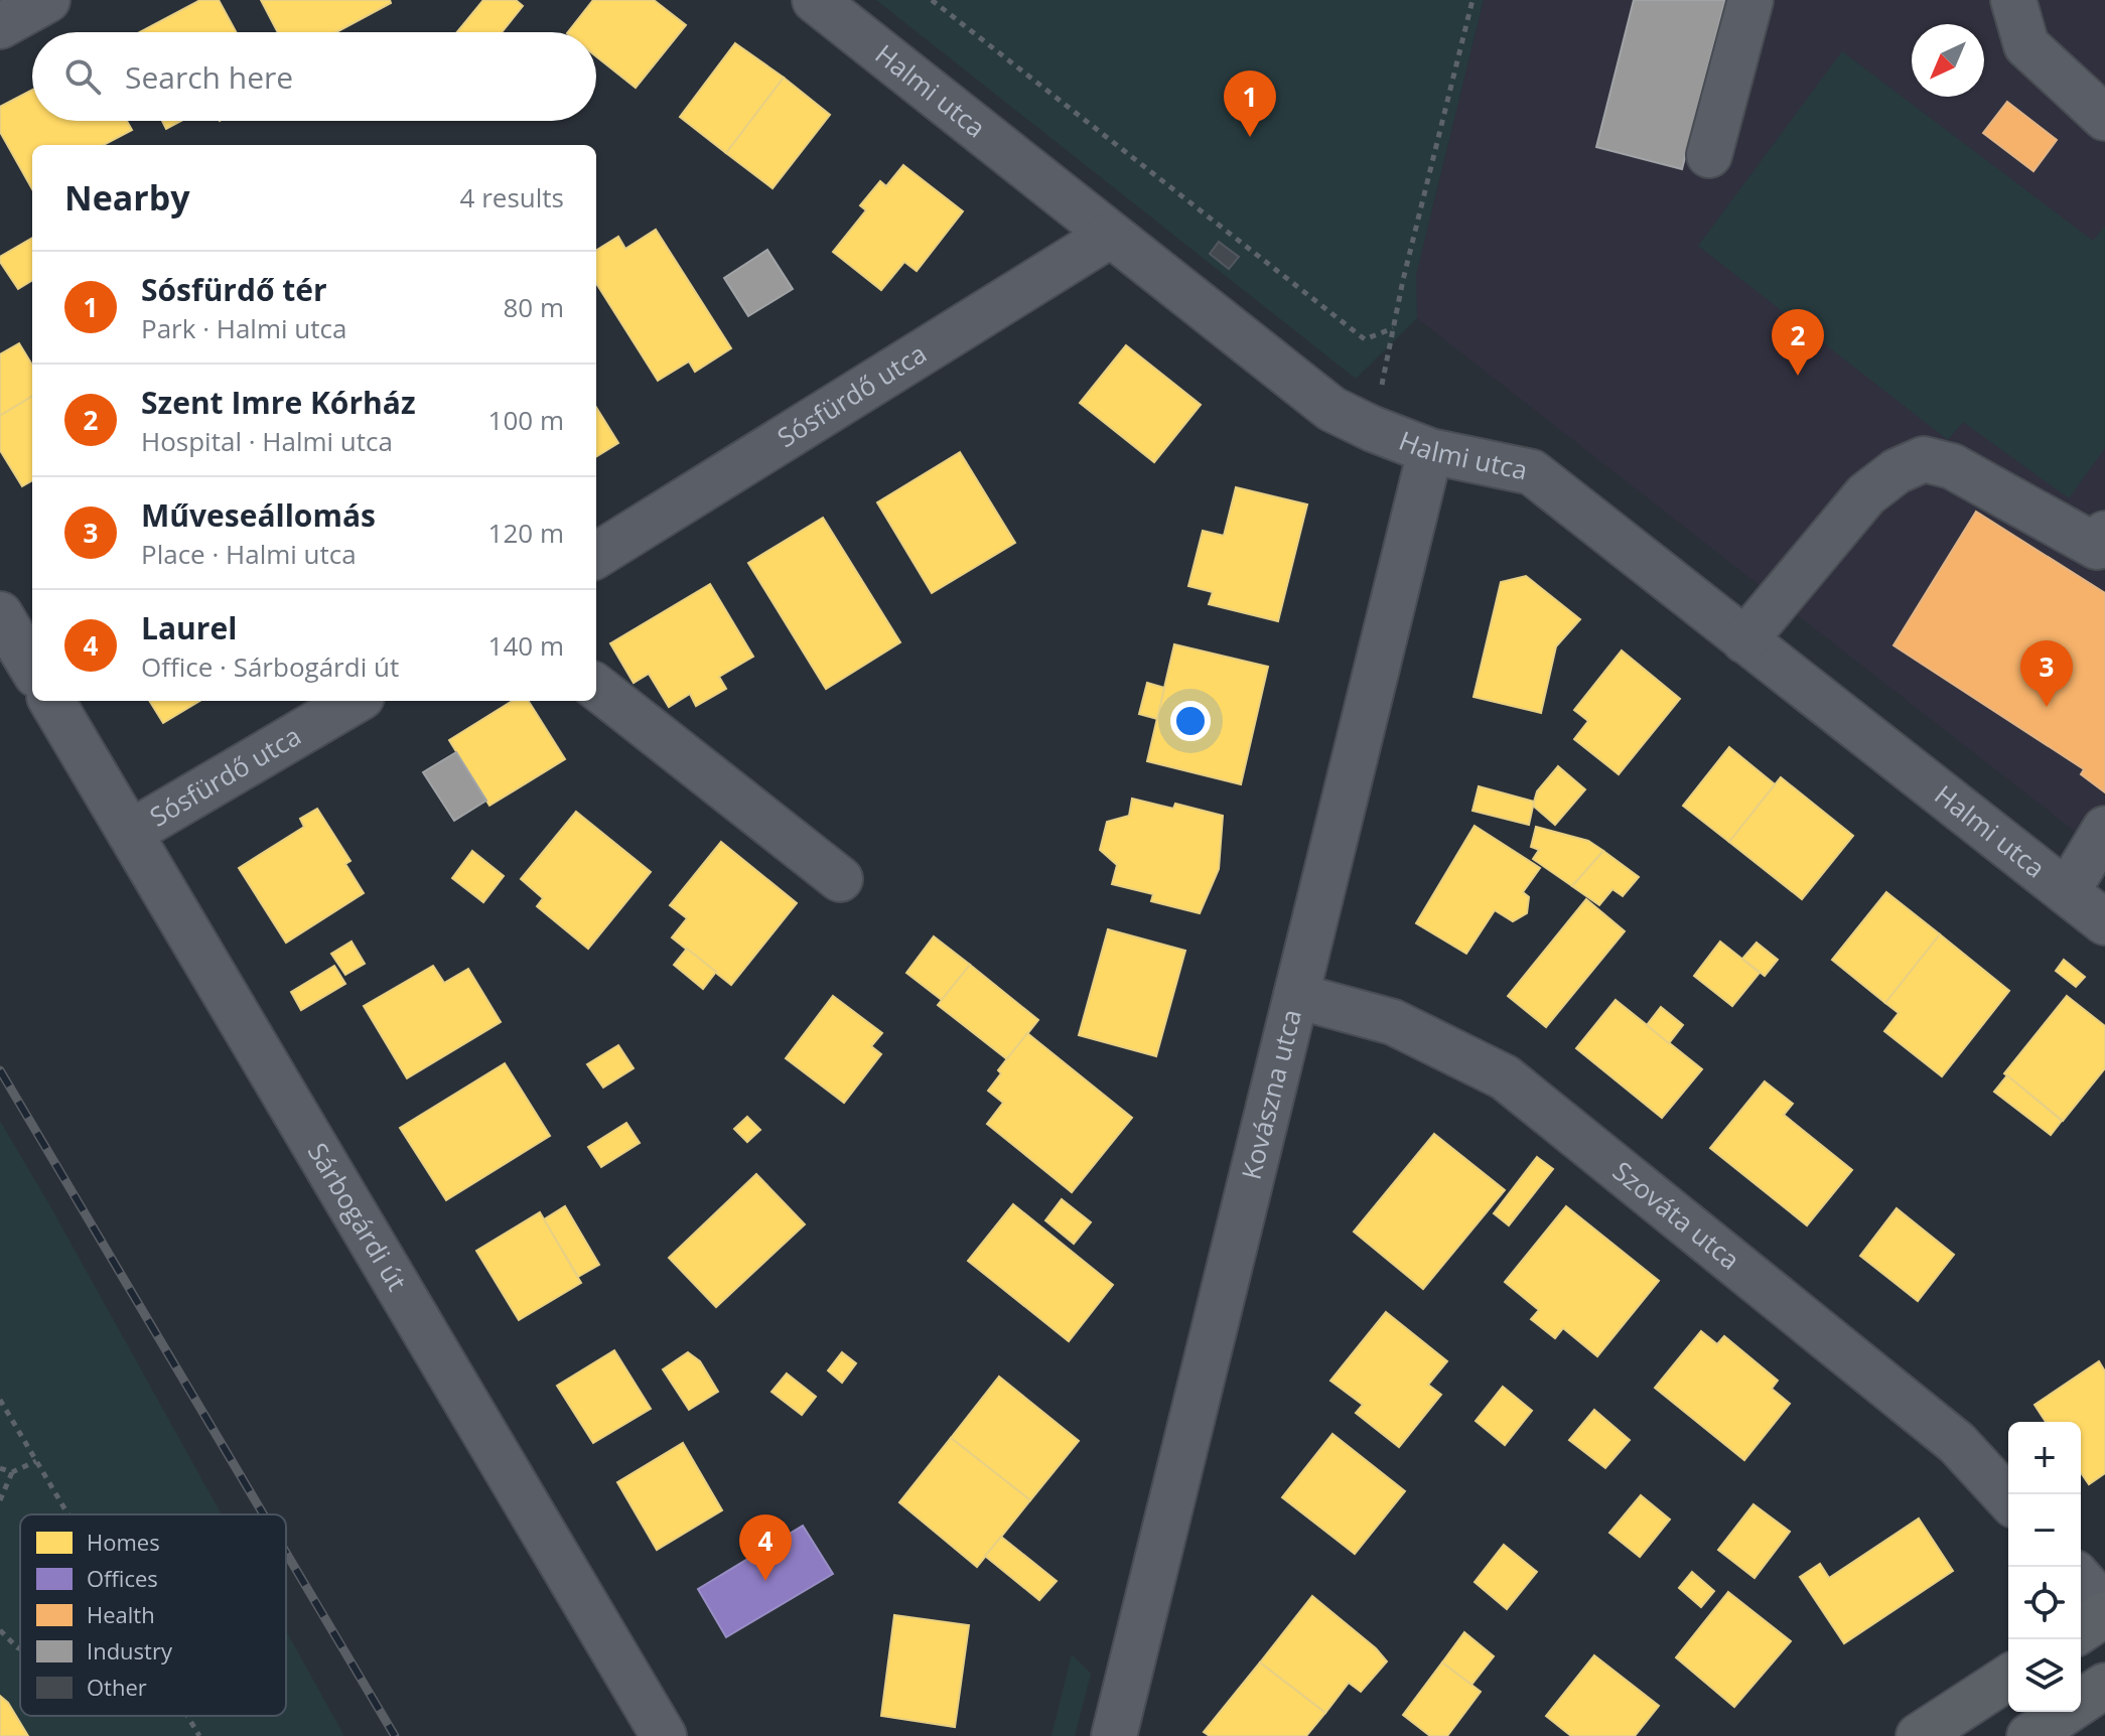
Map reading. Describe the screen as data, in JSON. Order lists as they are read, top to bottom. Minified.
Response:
{"streets":{"street":["Halmi utca","Sósfürdő utca","Kovászna utca","Sárbogárdi út","Szováta utca"]},"crossings":[["Halmi utca","Sósfürdő utca"],["Halmi utca","Kovászna utca"],["Sósfürdő utca","Sárbogárdi út"],["Kovászna utca","Szováta utca"]],"legend":["Homes","Offices","Health","Industry","Other"],"north":"bottom left","page":{"search":"Search here","pins":["1","2","3","4"],"heading":["Nearby","4 results"],"list":[{"mark":"1","name":"Sósfürdő tér","note":"Park · Halmi utca","value":"80 m"},{"mark":"2","name":"Szent Imre Kórház","note":"Hospital · Halmi utca","value":"100 m"},{"mark":"3","name":"Műveseállomás","note":"Place · Halmi utca","value":"120 m"},{"mark":"4","name":"Laurel","note":"Office · Sárbogárdi út","value":"140 m"}],"map_buttons":["+","−"]}}
